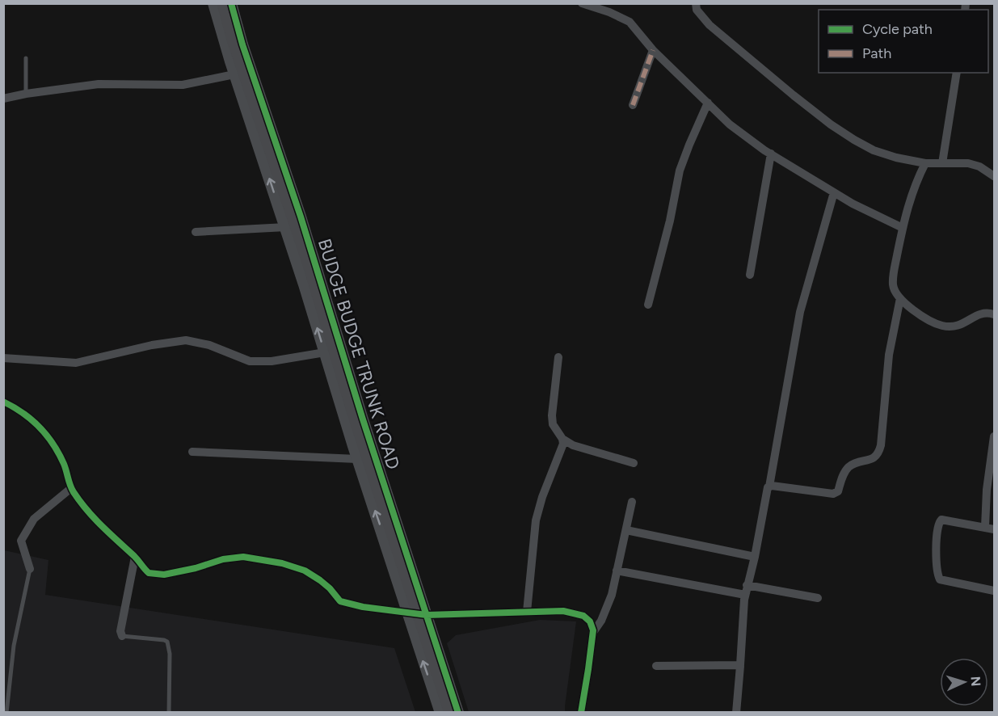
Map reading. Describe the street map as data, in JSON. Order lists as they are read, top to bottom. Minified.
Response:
{"streets":{"street":["BUDGE BUDGE TRUNK ROAD"]},"legend":["Cycle path","Path"],"north":"right"}
